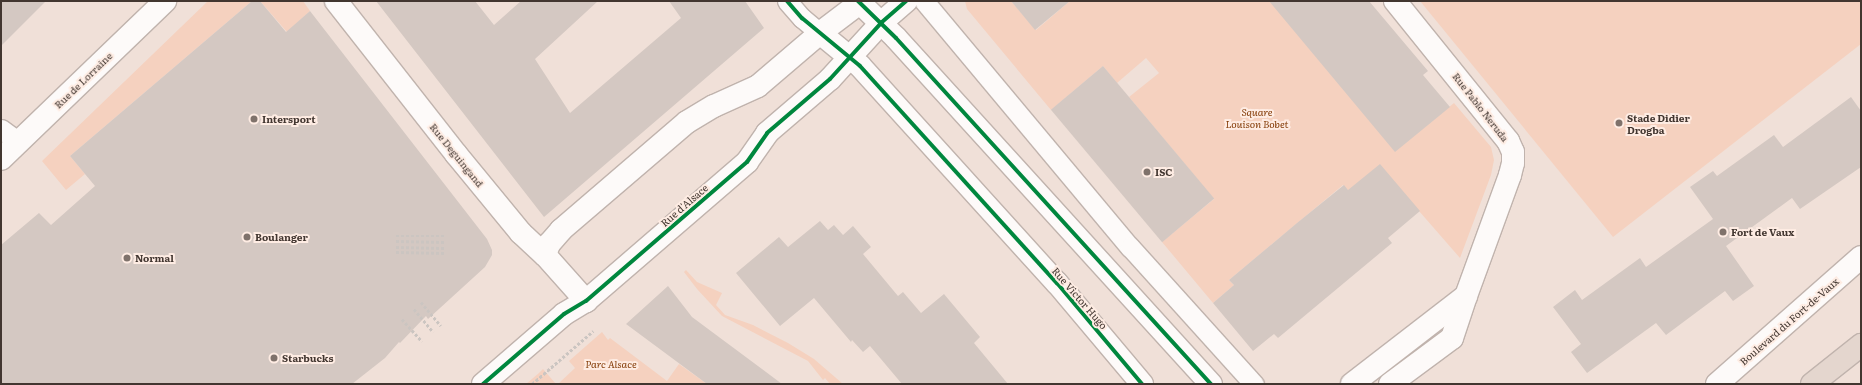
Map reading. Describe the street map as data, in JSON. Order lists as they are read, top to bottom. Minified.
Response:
{"streets":{"street":["Rue de Lorraine","Rue Pablo Neruda","Rue Deguingand","Rue d'Alsace","Rue Victor Hugo","Boulevard du Fort-de-Vaux"]},"crossings":[["Rue Deguingand","Rue d'Alsace"],["Rue d'Alsace","Rue Victor Hugo"]],"parks":["Square Louison Bobet","Parc Alsace"],"places":["Intersport","Stade Didier Drogba","ISC","Fort de Vaux","Boulanger","Normal","Starbucks"]}
